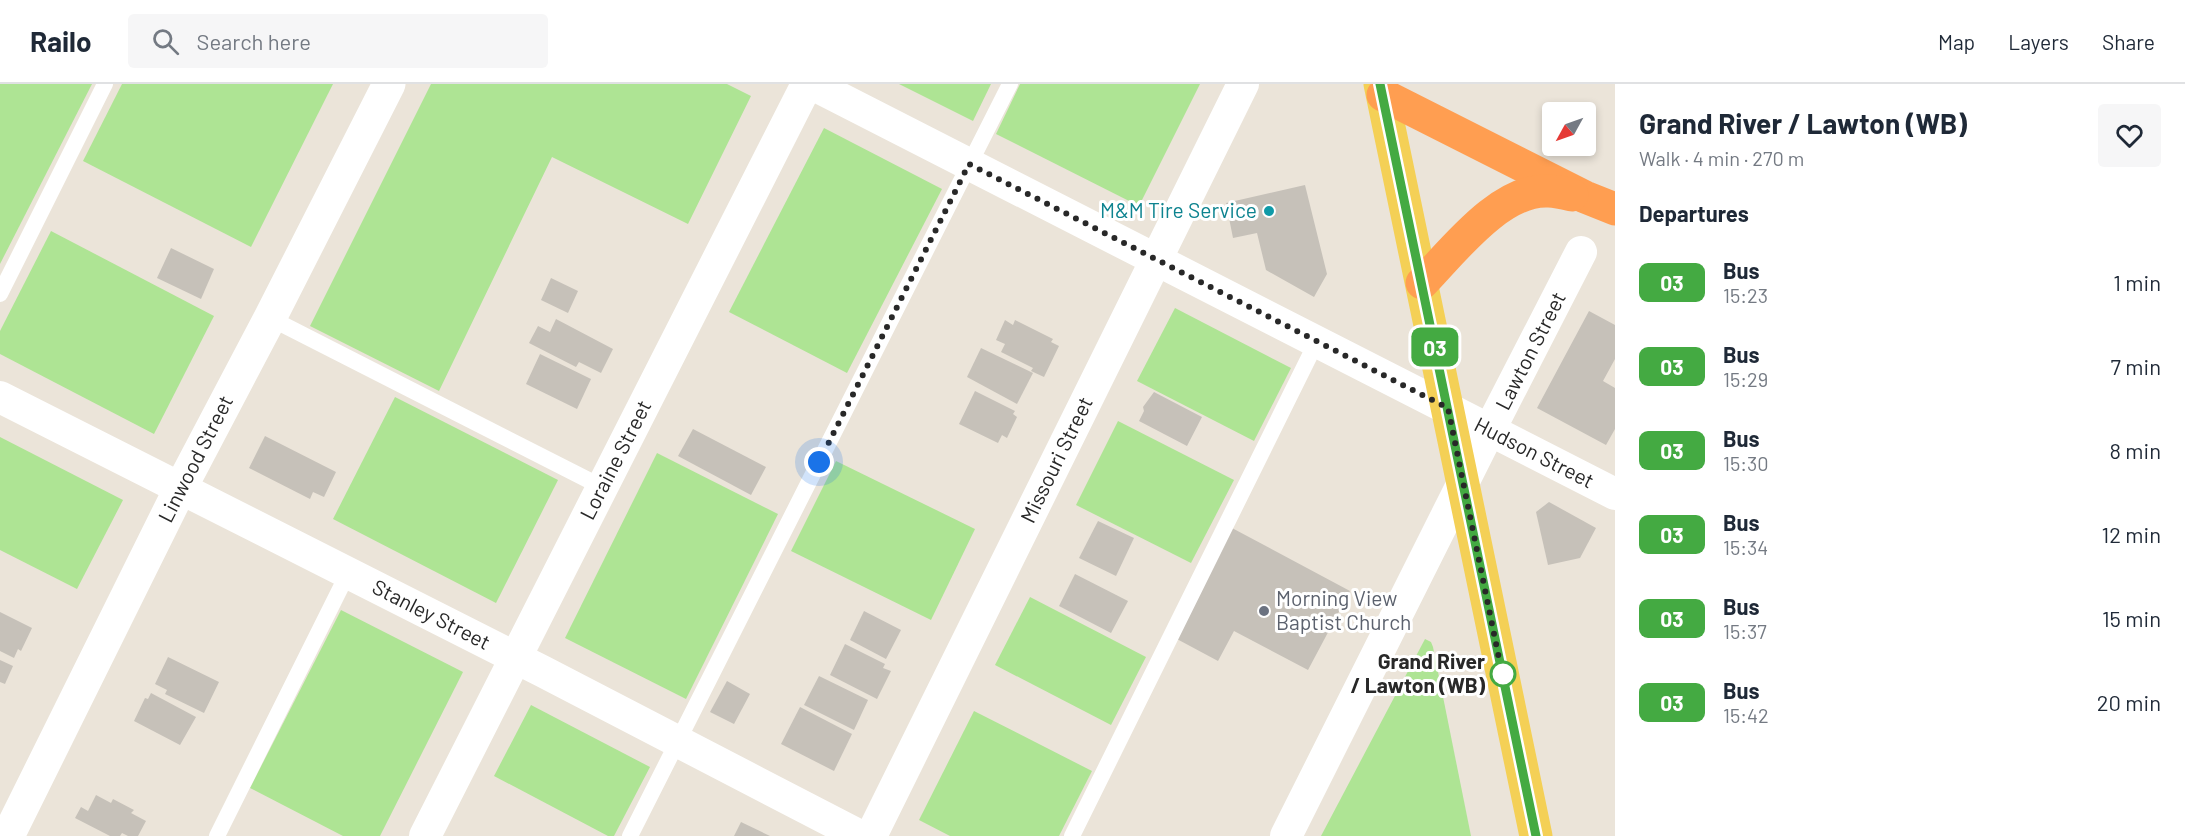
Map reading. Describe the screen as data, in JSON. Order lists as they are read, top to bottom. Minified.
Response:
{"streets":{"street":["Lawton Street","Hudson Street","Linwood Street","Loraine Street","Missouri Street","Stanley Street"]},"crossings":[["Lawton Street","Hudson Street"],["Hudson Street","Loraine Street"],["Hudson Street","Missouri Street"],["Linwood Street","Stanley Street"],["Loraine Street","Stanley Street"]],"places":["M&M Tire Service","Morning View Baptist Church","Grand River / Lawton (WB)"],"lines":["bus line 03"],"north":"bottom left","page":{"header":"Railo","search":"Search here","nav":["Map","Layers","Share"],"on_map":"03","heading":[["Grand River / Lawton (WB)","Walk · 4 min · 270 m"],"Departures"],"list":[{"mark":"03","name":"Bus","note":"15:23","value":"1 min"},{"mark":"03","name":"Bus","note":"15:29","value":"7 min"},{"mark":"03","name":"Bus","note":"15:30","value":"8 min"},{"mark":"03","name":"Bus","note":"15:34","value":"12 min"},{"mark":"03","name":"Bus","note":"15:37","value":"15 min"},{"mark":"03","name":"Bus","note":"15:42","value":"20 min"}]}}
